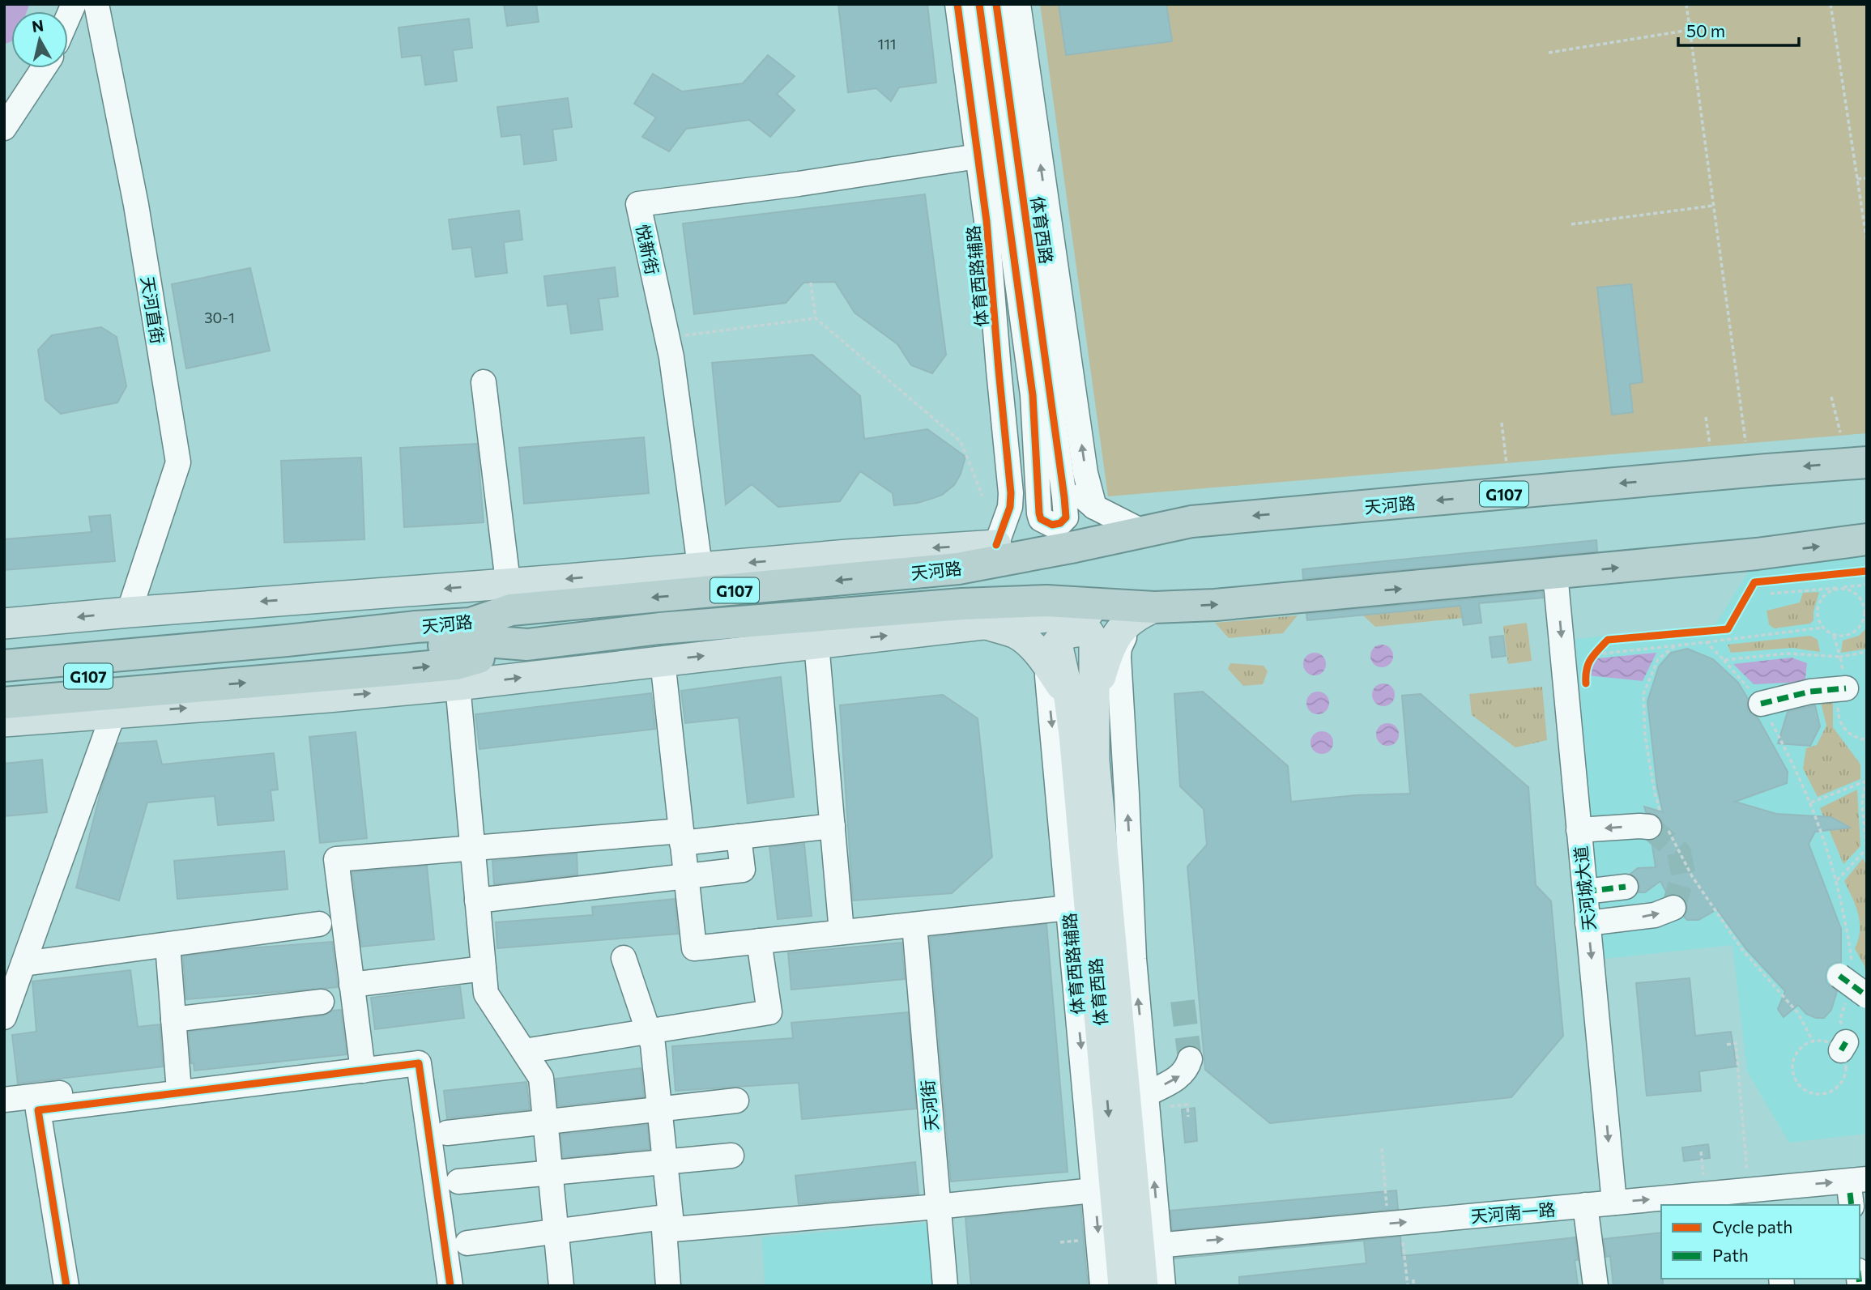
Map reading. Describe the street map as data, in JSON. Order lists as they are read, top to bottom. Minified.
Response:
{"streets":{"highway":["G107","天河路"],"main road":["体育西路"],"street":["悦新街","体育西路辅路","天河直街","天河城大道","天河街","天河南一路"]},"crossings":[["体育西路","体育西路辅路"],["体育西路","天河南一路"],["悦新街","体育西路辅路"],["天河路","天河城大道"],["天河城大道","天河南一路"]],"one_way":["天河城大道","天河南一路"],"house_numbers":["111","30-1"],"legend":["Cycle path","Path"],"scale_bar":"50 m","north":"top"}
